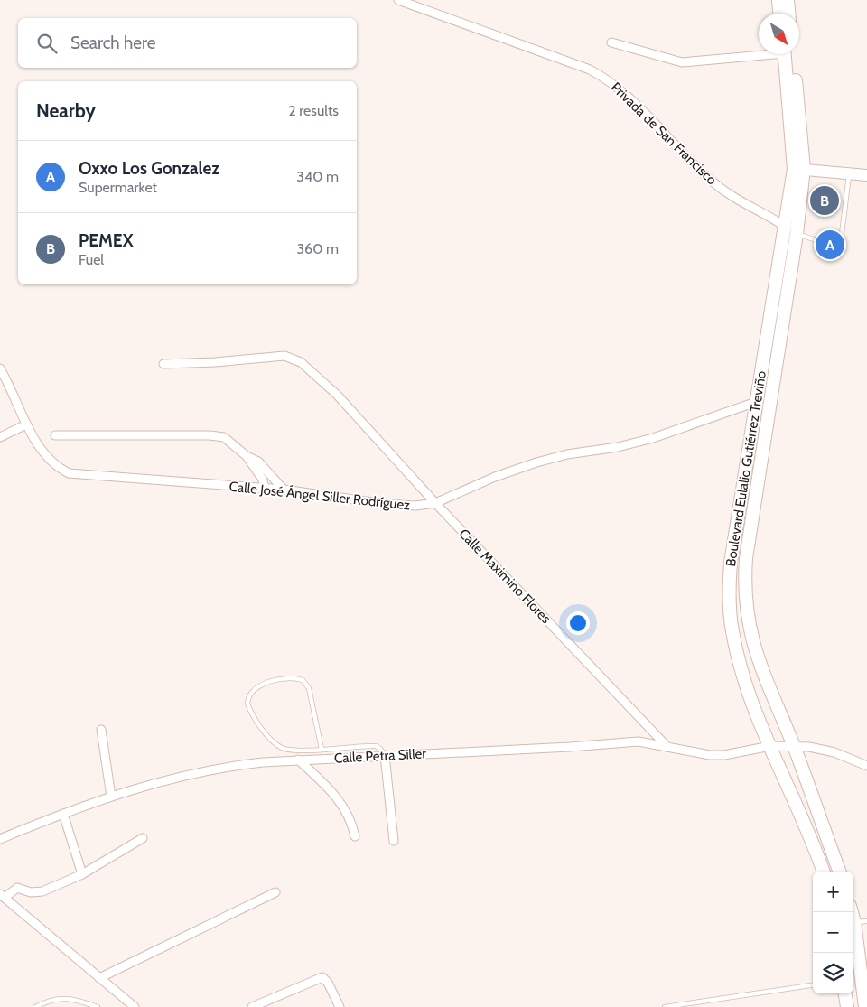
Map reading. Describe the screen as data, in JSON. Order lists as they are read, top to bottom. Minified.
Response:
{"streets":{"main road":["Boulevard Eulalio Gutiérrez Treviño"],"street":["Privada de San Francisco","Calle José Ángel Siller Rodríguez","Calle Maximino Flores","Calle Petra Siller"]},"crossings":[["Privada de San Francisco","Boulevard Eulalio Gutiérrez Treviño"],["Boulevard Eulalio Gutiérrez Treviño","Calle José Ángel Siller Rodríguez"],["Boulevard Eulalio Gutiérrez Treviño","Calle Petra Siller"],["Calle José Ángel Siller Rodríguez","Calle Maximino Flores"],["Calle Maximino Flores","Calle Petra Siller"]],"north":"bottom right","page":{"search":"Search here","heading":["Nearby","2 results"],"list":[{"mark":"A","name":"Oxxo Los Gonzalez","note":"Supermarket","value":"340 m"},{"mark":"B","name":"PEMEX","note":"Fuel","value":"360 m"}],"pins":["B","A"],"map_buttons":["+","−"]}}
